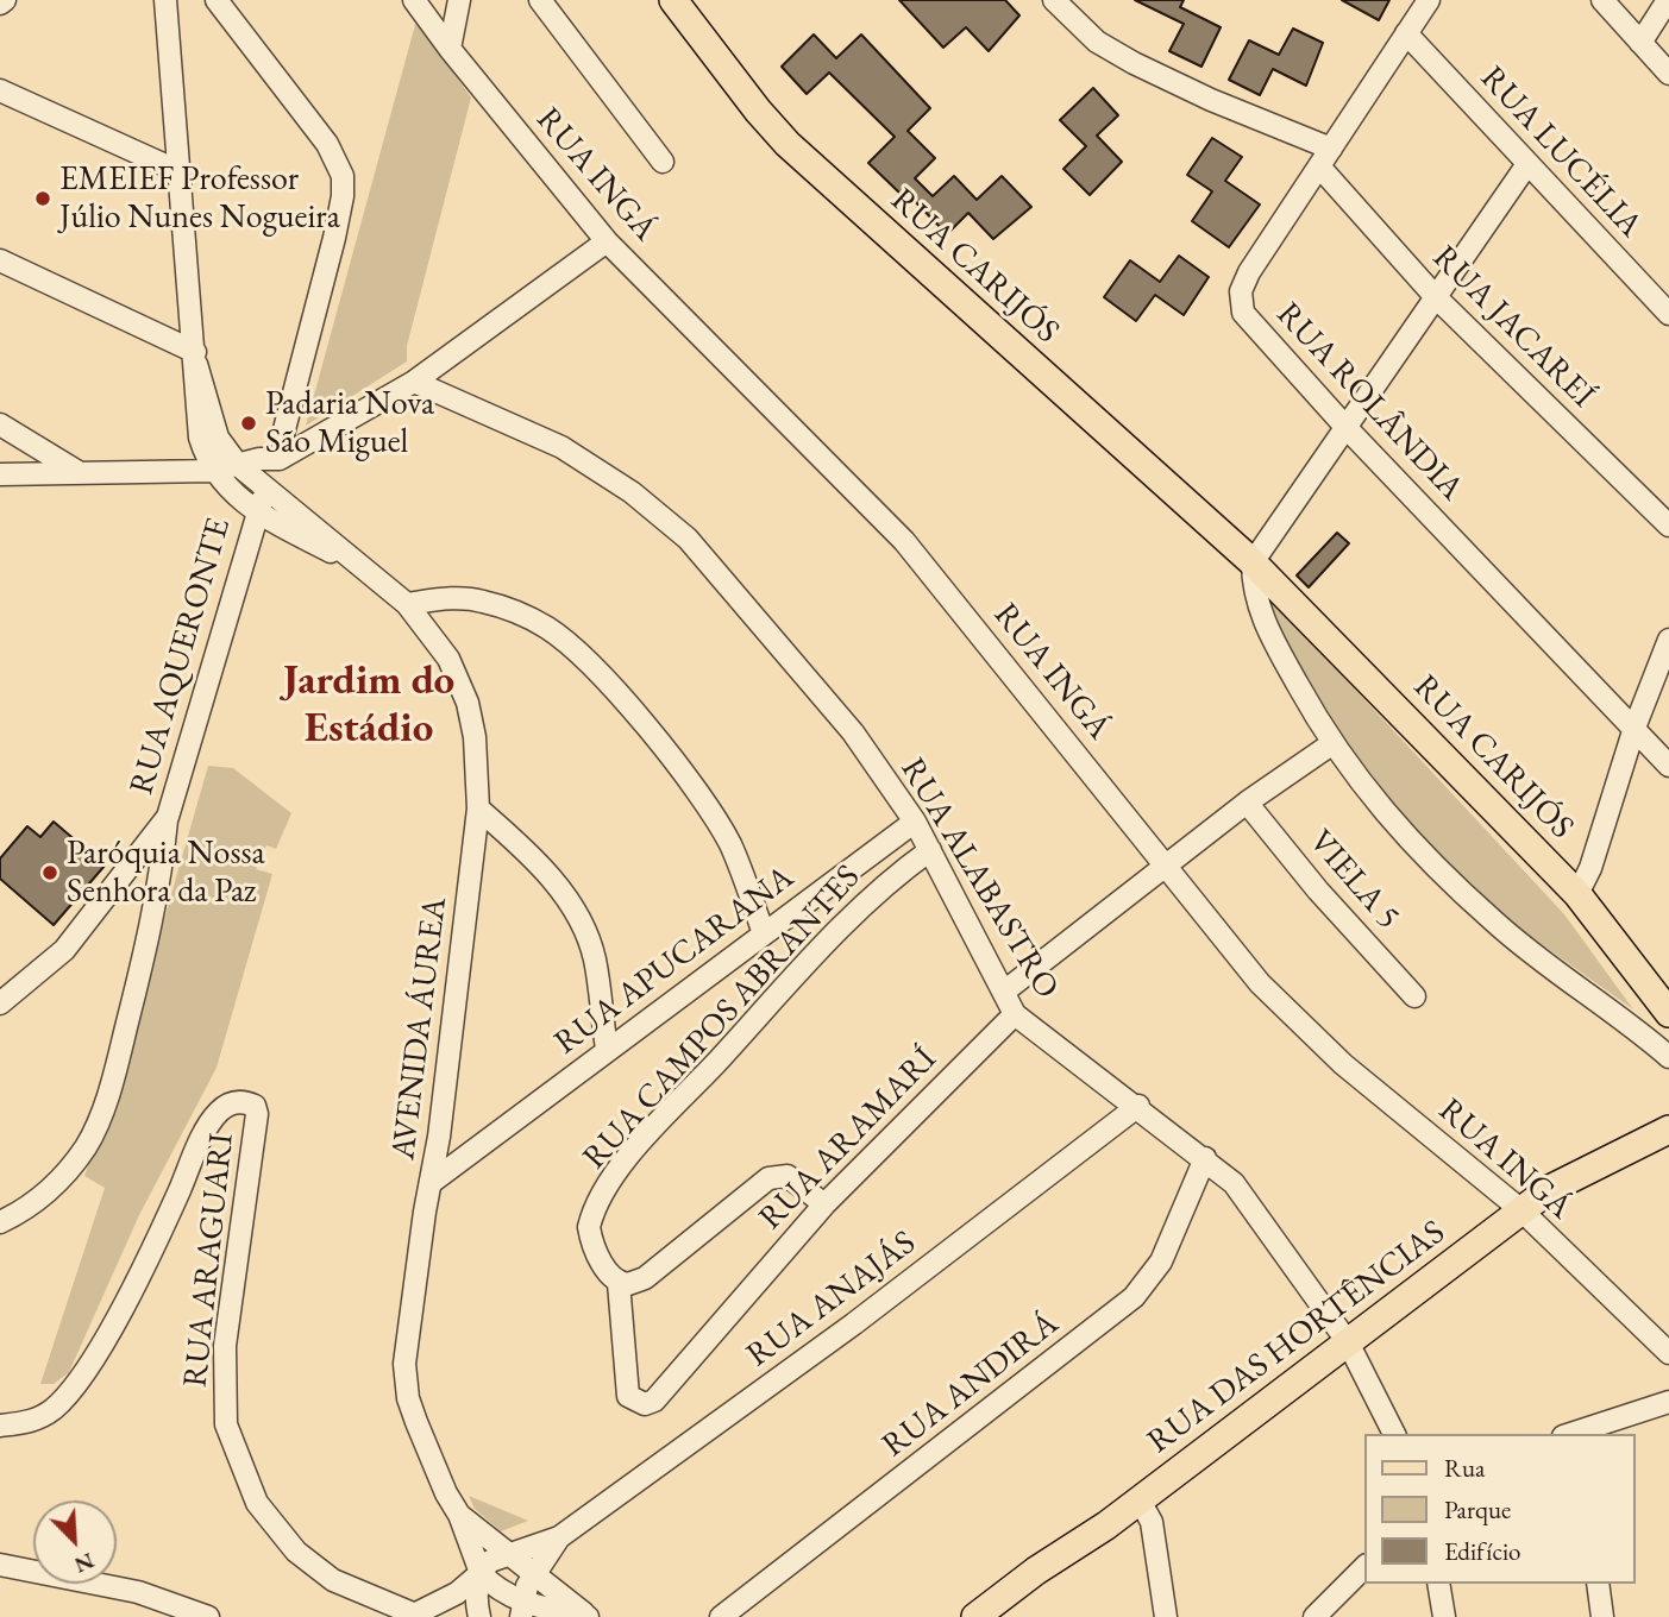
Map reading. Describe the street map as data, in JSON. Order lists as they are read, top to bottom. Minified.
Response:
{"streets":{"main road":["RUA CARIJÓS","RUA DAS HORTÊNCIAS"],"street":["RUA LUCÉLIA","RUA INGÁ","RUA JACAREÍ","RUA ROLÂNDIA","RUA AQUERONTE","RUA ALABASTRO","VIELA 5","RUA APUCARANA","RUA CAMPOS ABRANTES","AVENIDA ÁUREA","RUA ARAMARÍ","RUA ARAGUARI","RUA ANAJÁS","RUA ANDIRÁ"]},"crossings":[["RUA LUCÉLIA","RUA ROLÂNDIA"],["RUA INGÁ","RUA DAS HORTÊNCIAS"],["RUA JACAREÍ","RUA ROLÂNDIA"],["RUA AQUERONTE","AVENIDA ÁUREA"],["RUA ALABASTRO","RUA APUCARANA"],["RUA ALABASTRO","RUA CAMPOS ABRANTES"],["RUA ALABASTRO","RUA ARAMARÍ"],["RUA ALABASTRO","RUA ANAJÁS"],["RUA ALABASTRO","RUA DAS HORTÊNCIAS"],["RUA ALABASTRO","RUA ANDIRÁ"],["RUA APUCARANA","AVENIDA ÁUREA"],["RUA CAMPOS ABRANTES","RUA ARAMARÍ"],["AVENIDA ÁUREA","RUA ANAJÁS"]],"districts":["Jardim do Estádio"],"places":["EMEIEF Professor Júlio Nunes Nogueira","Padaria Nova São Miguel","Paróquia Nossa Senhora da Paz"],"legend":["Rua","Parque","Edifício"],"north":"bottom right"}
